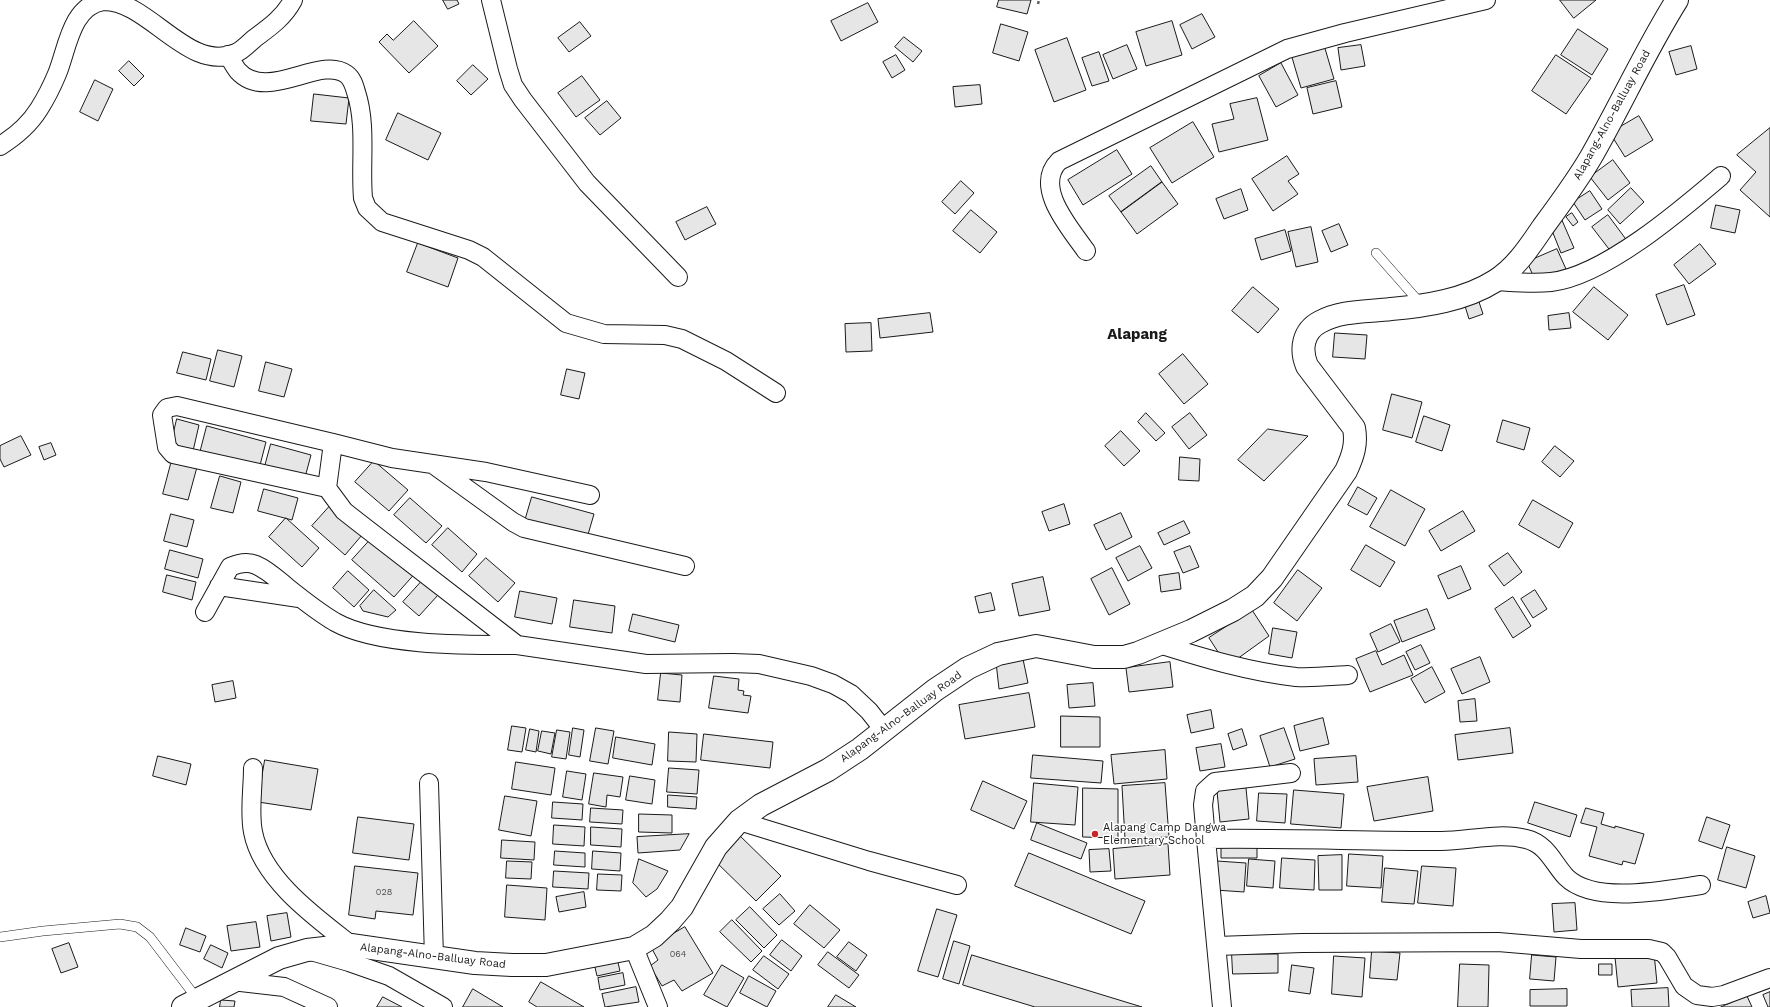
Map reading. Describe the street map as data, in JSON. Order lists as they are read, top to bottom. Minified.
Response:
{"streets":{"main road":["Alapang-Alno-Balluay Road"]},"districts":["Alapang"],"places":["Alapang Camp Dangwa Elementary School"],"house_numbers":["028","064"]}
